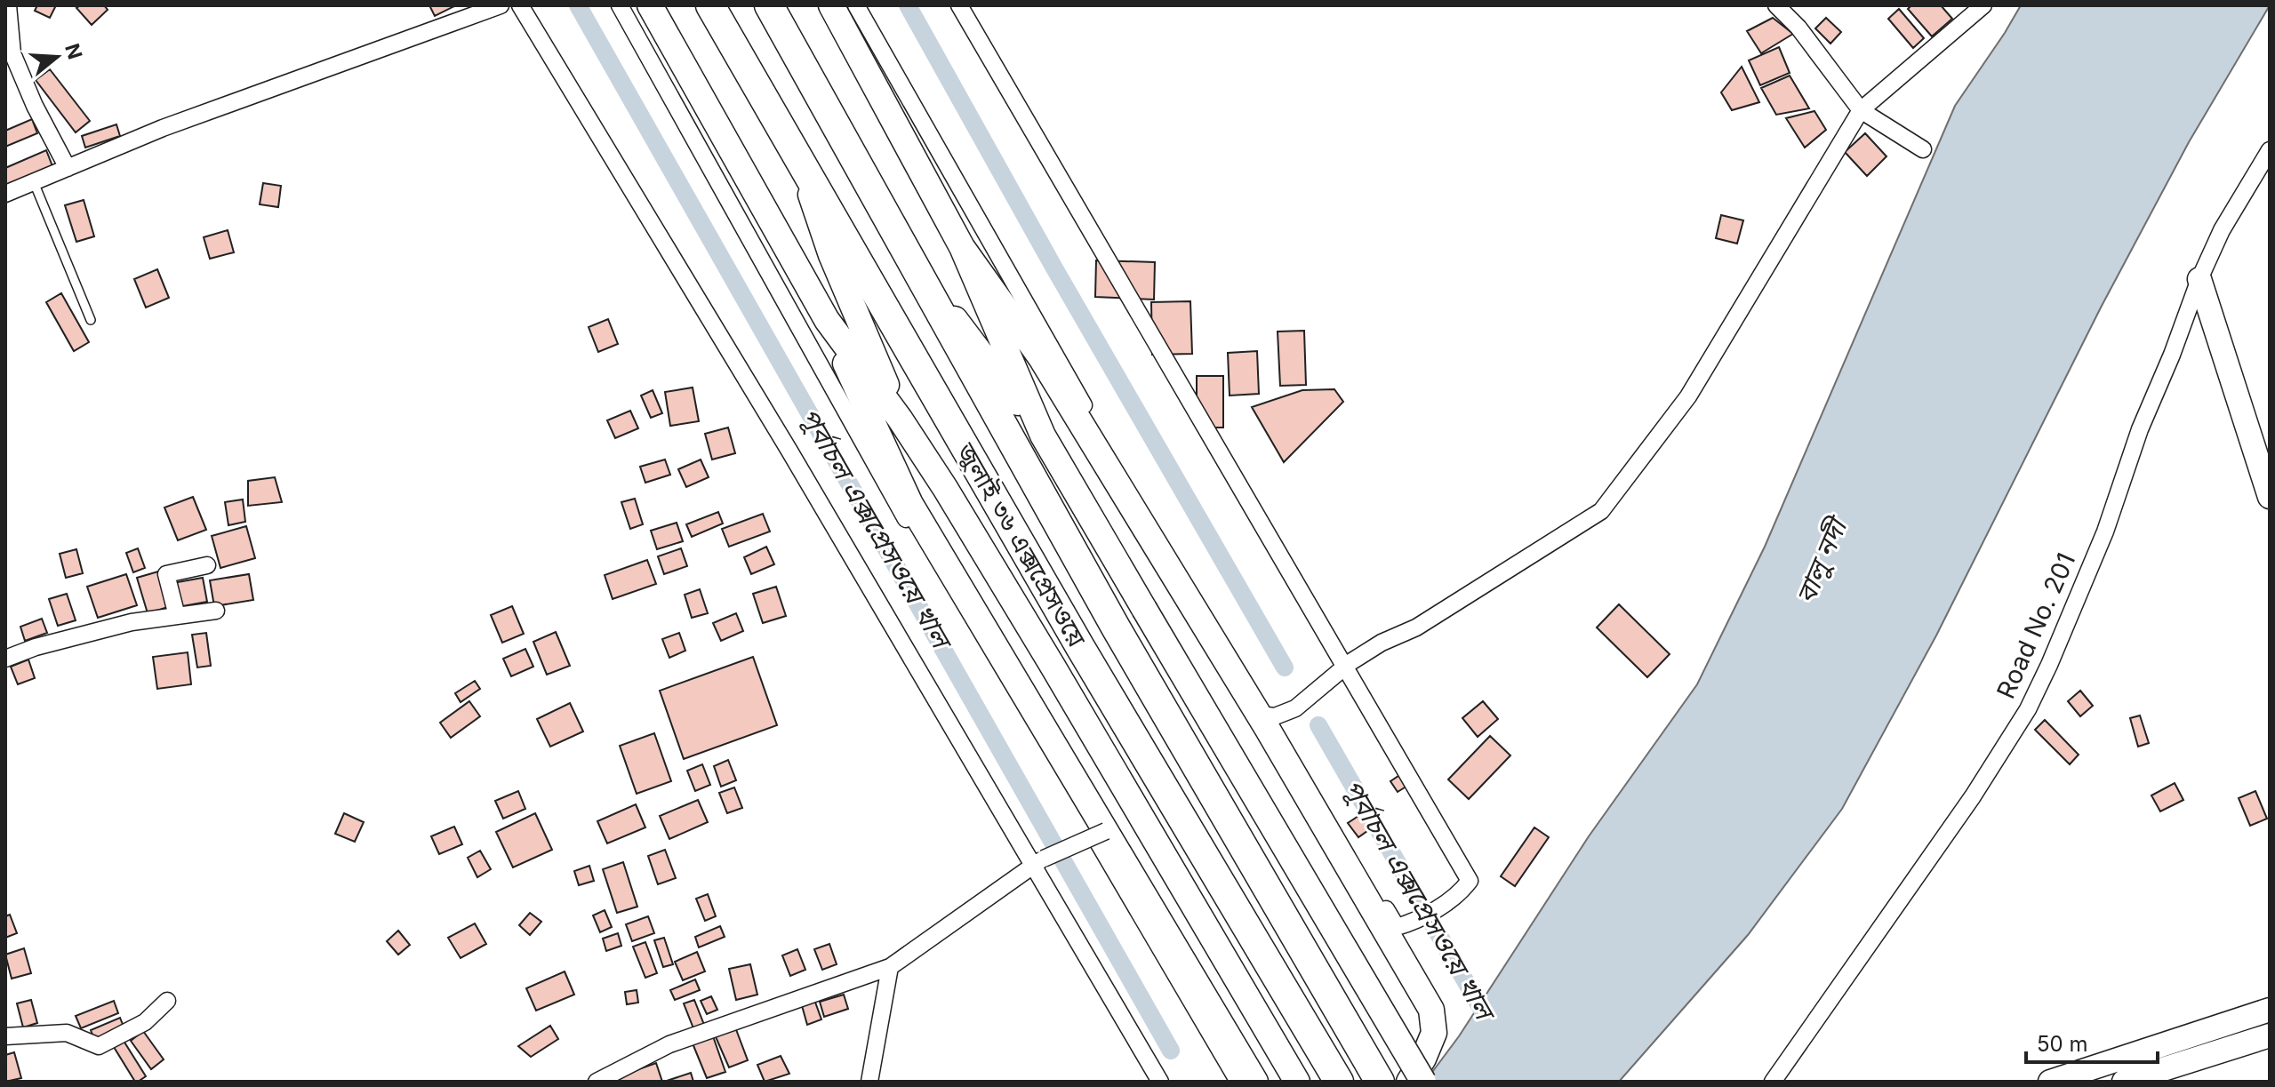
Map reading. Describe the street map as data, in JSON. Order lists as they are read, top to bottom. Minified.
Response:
{"streets":{"highway":["জুলাই ৩৬ এক্সপ্রেসওয়ে"],"street":["Road No. 201"]},"water":["পূর্বাচল এক্সপ্রেসওয়ে খাল","বালু নদী"],"scale_bar":"50 m","north":"right"}
